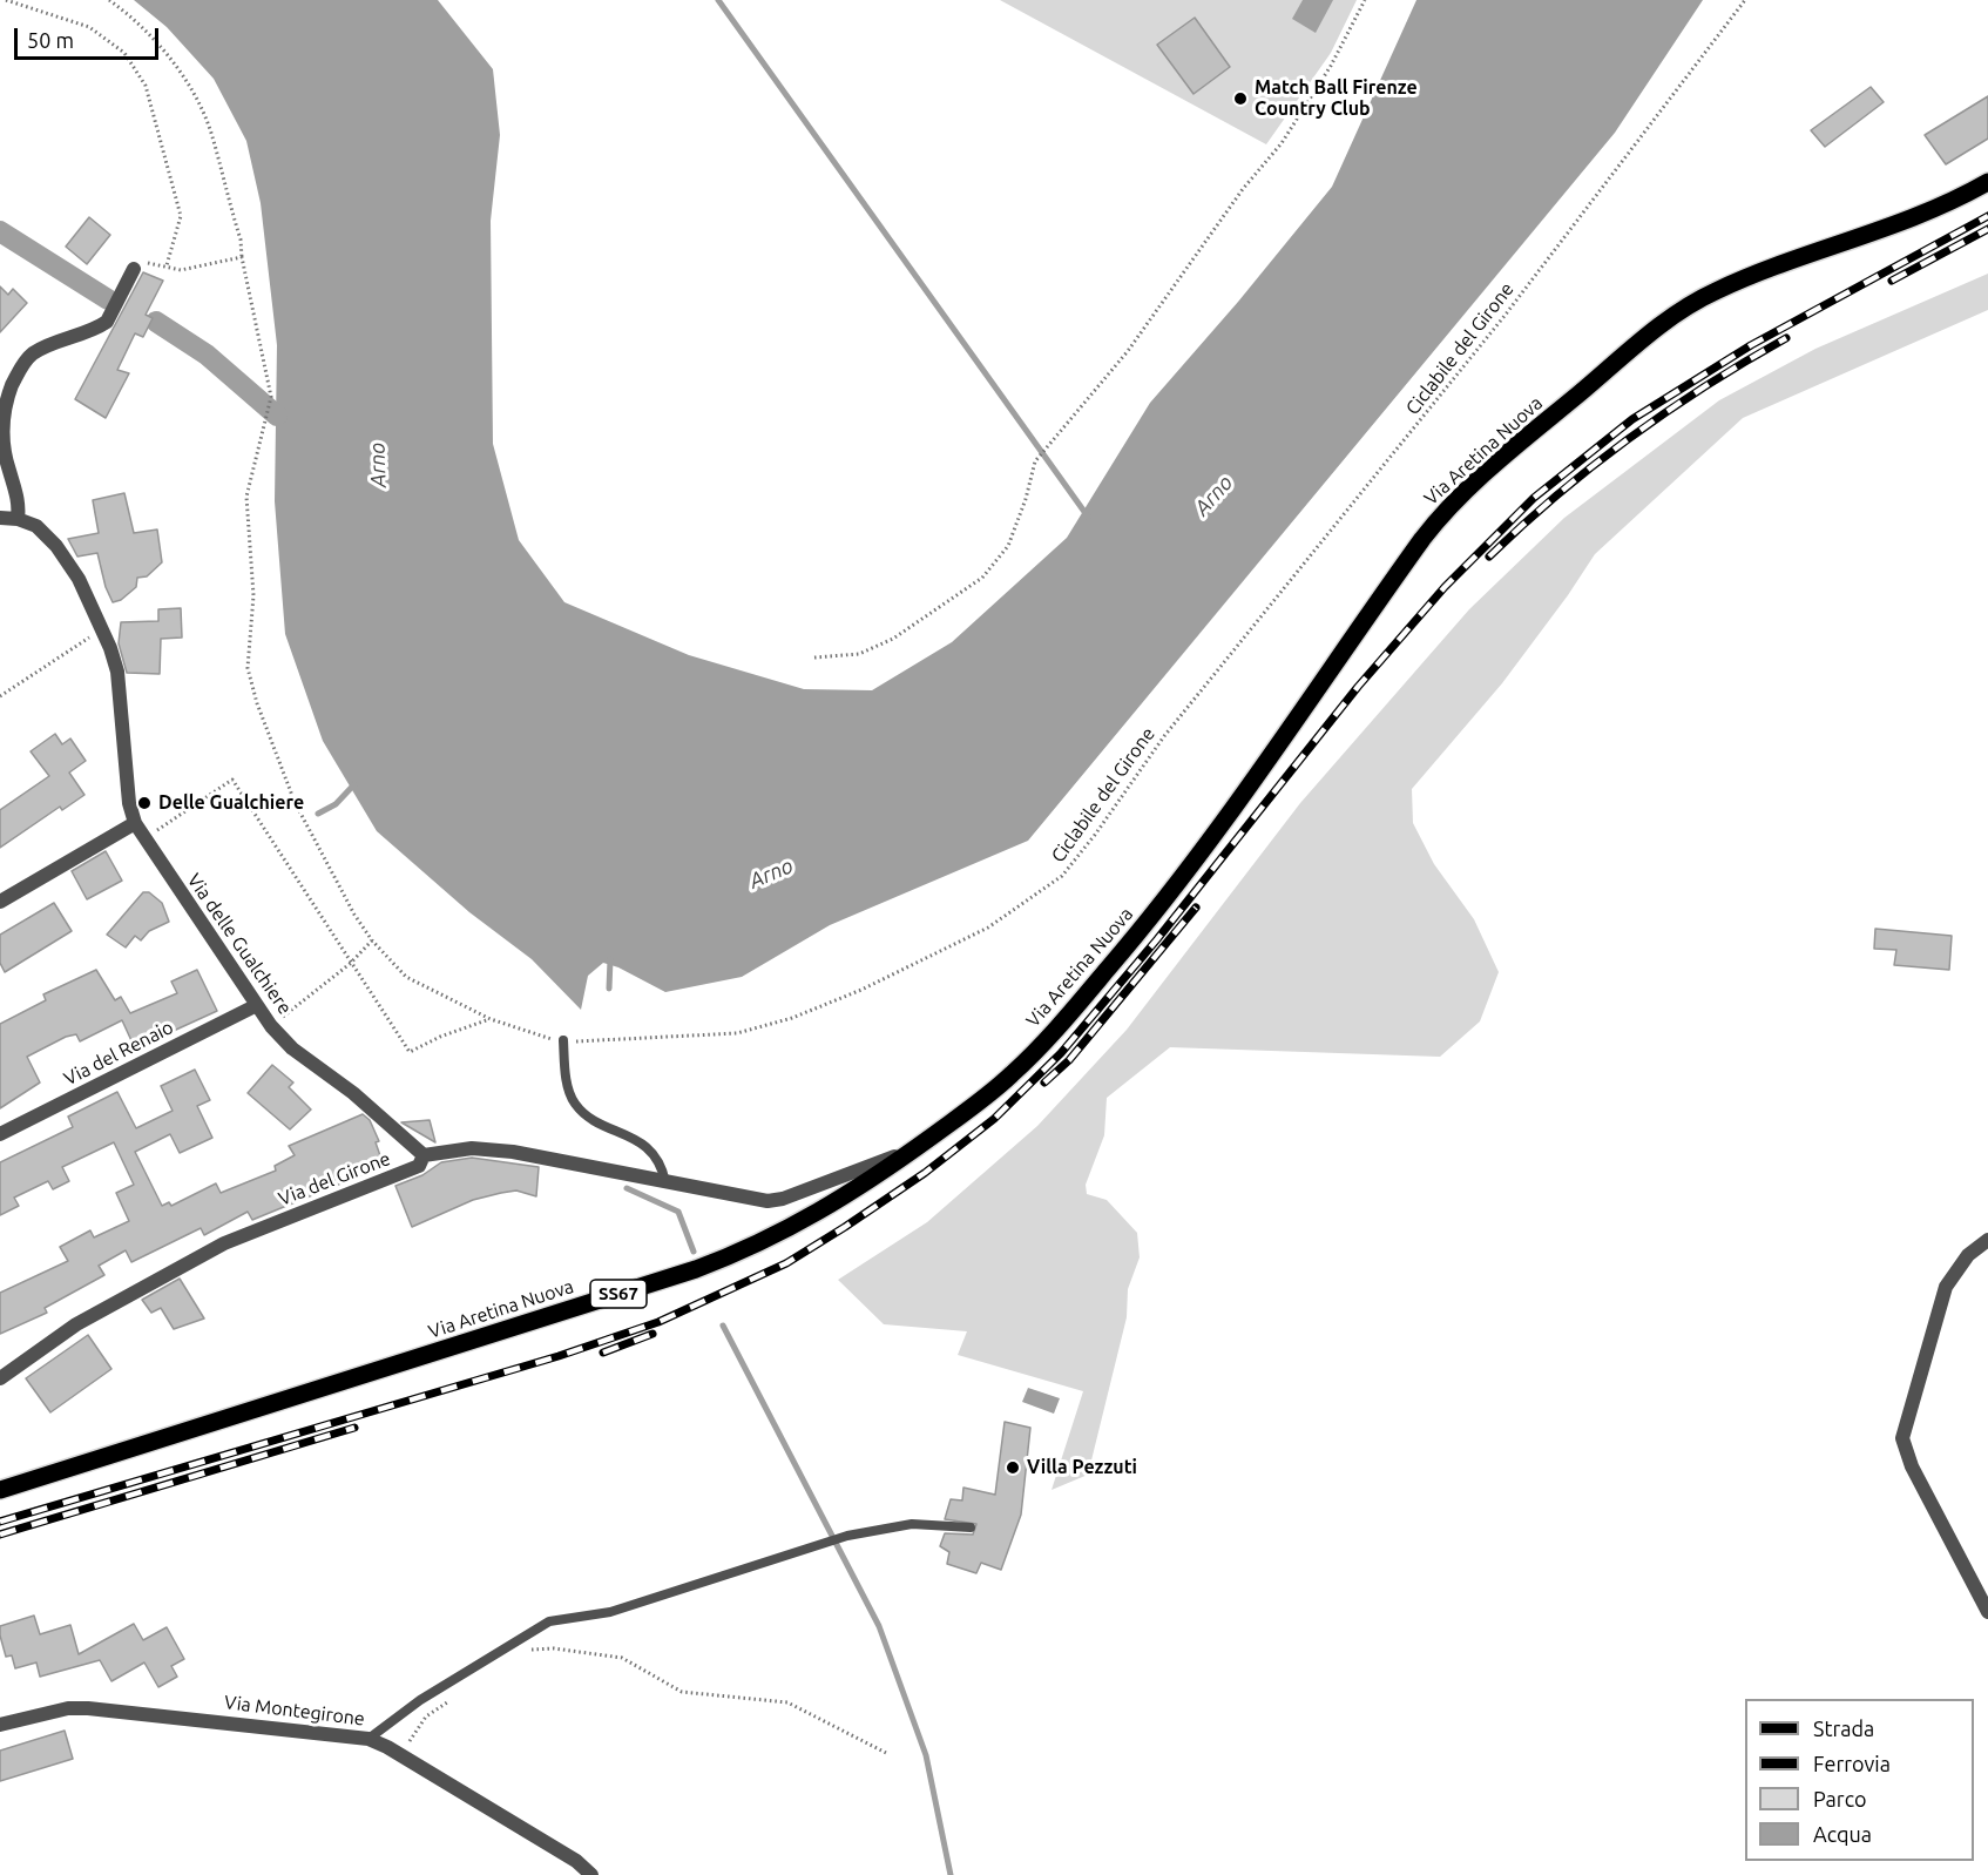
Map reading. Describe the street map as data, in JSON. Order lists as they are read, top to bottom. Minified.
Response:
{"streets":{"main road":["Via Aretina Nuova","SS67"],"street":["Via delle Gualchiere","Via del Renaio","Via del Girone","Via Montegirone"],"path":["Ciclabile del Girone"]},"crossings":[["Via Aretina Nuova","Via del Girone"],["Via delle Gualchiere","Via del Renaio"],["Via delle Gualchiere","Via del Girone"]],"water":["Arno"],"places":["Match Ball Firenze Country Club","Delle Gualchiere","Villa Pezzuti"],"legend":["Strada","Ferrovia","Parco","Acqua"],"scale_bar":"50 m"}
